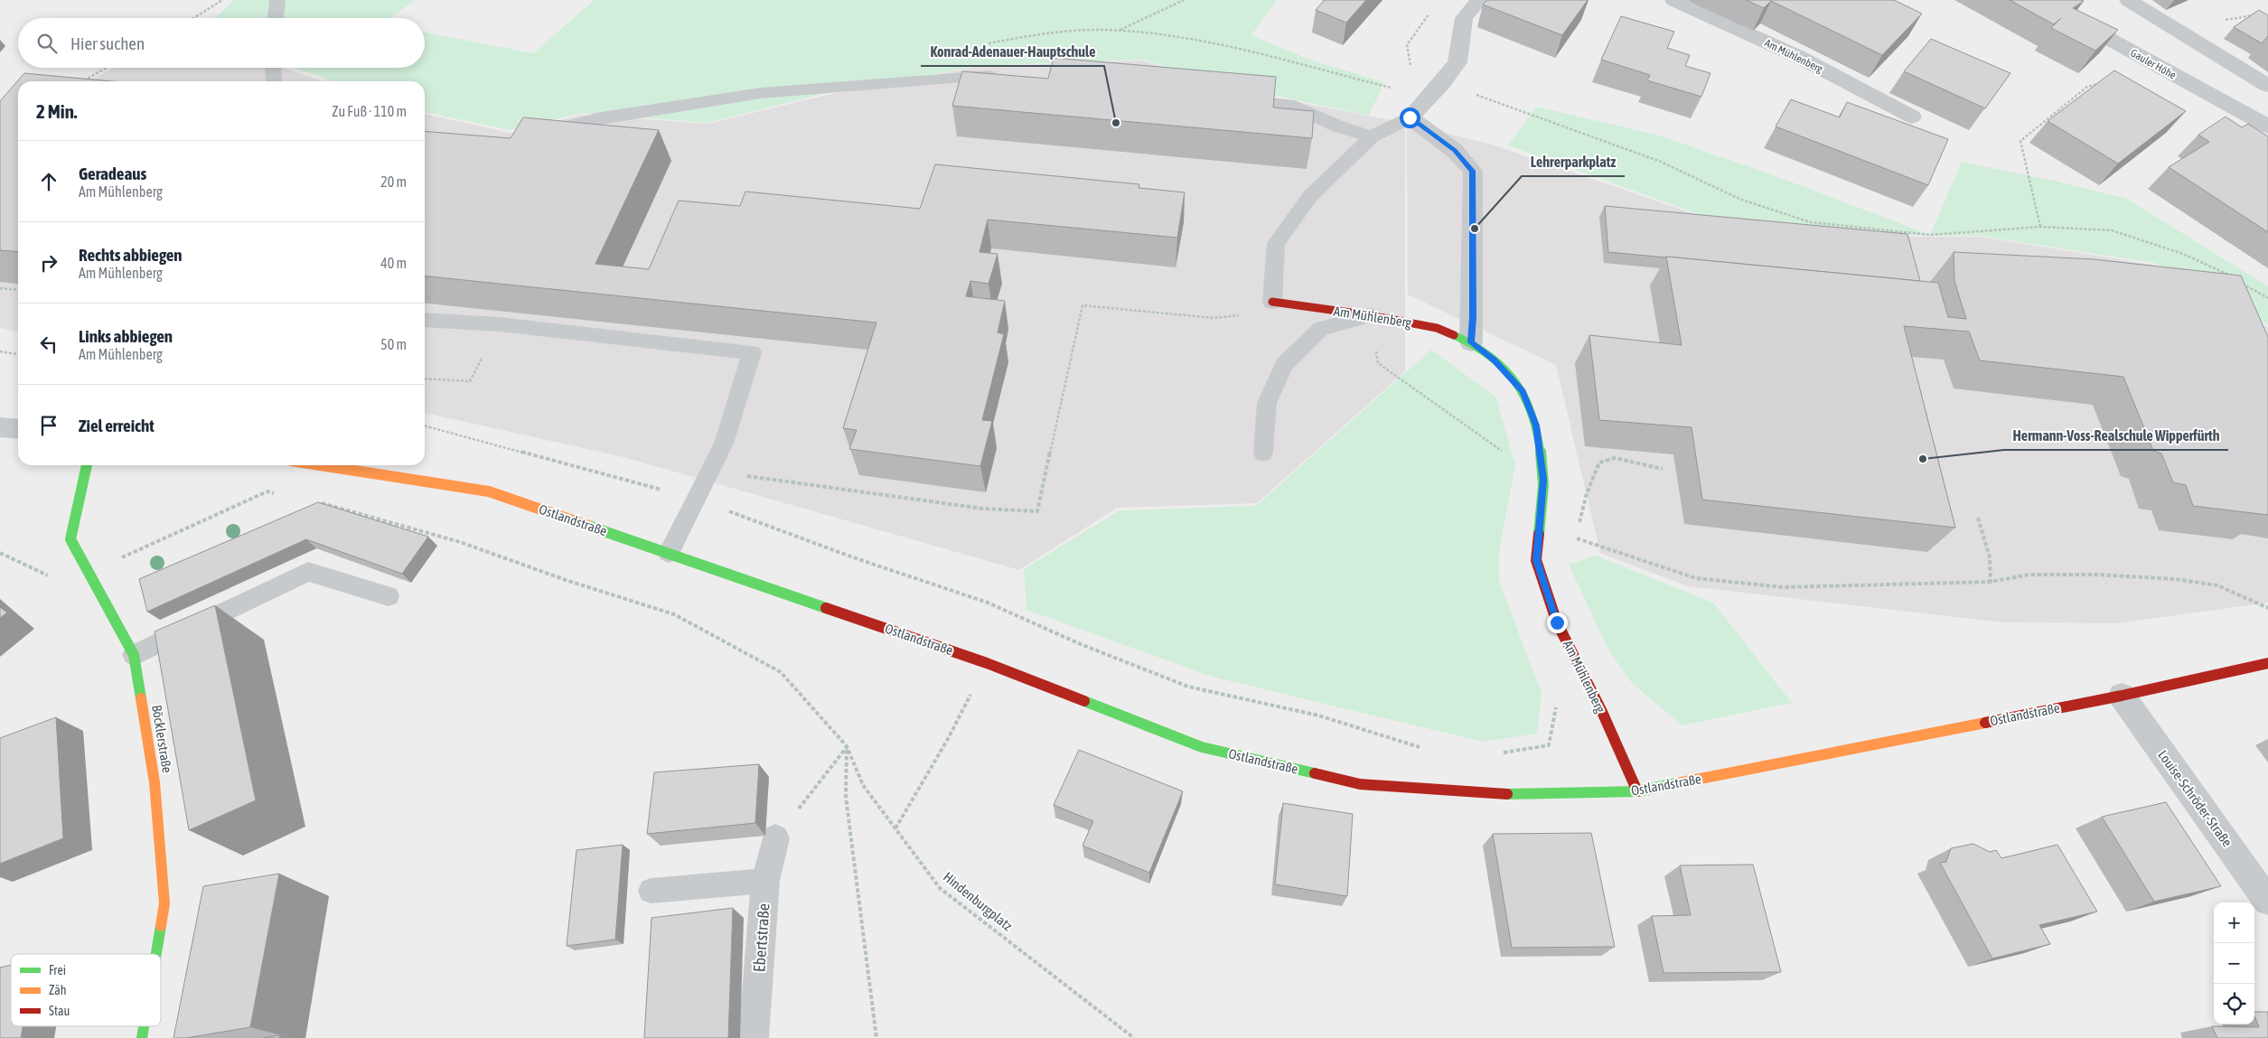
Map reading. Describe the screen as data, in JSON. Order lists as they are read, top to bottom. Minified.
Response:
{"streets":{"street":["Am Mühlenberg","Gauler Höhe","Ostlandstraße","Böcklerstraße","Louise-Schröder-Straße","Ebertstraße"],"path":["Hindenburgplatz"]},"crossings":[["Am Mühlenberg","Ostlandstraße"],["Ostlandstraße","Louise-Schröder-Straße"]],"places":["Konrad-Adenauer-Hauptschule","Lehrerparkplatz","Hermann-Voss-Realschule Wipperfürth"],"legend":["Frei","Zäh","Stau"],"page":{"search":"Hier suchen","heading":["2 Min.","Zu Fuß · 110 m"],"list":[["Geradeaus","Am Mühlenberg","20 m"],["Rechts abbiegen","Am Mühlenberg","40 m"],["Links abbiegen","Am Mühlenberg","50 m"],"Ziel erreicht"],"map_buttons":["+","−"]}}
